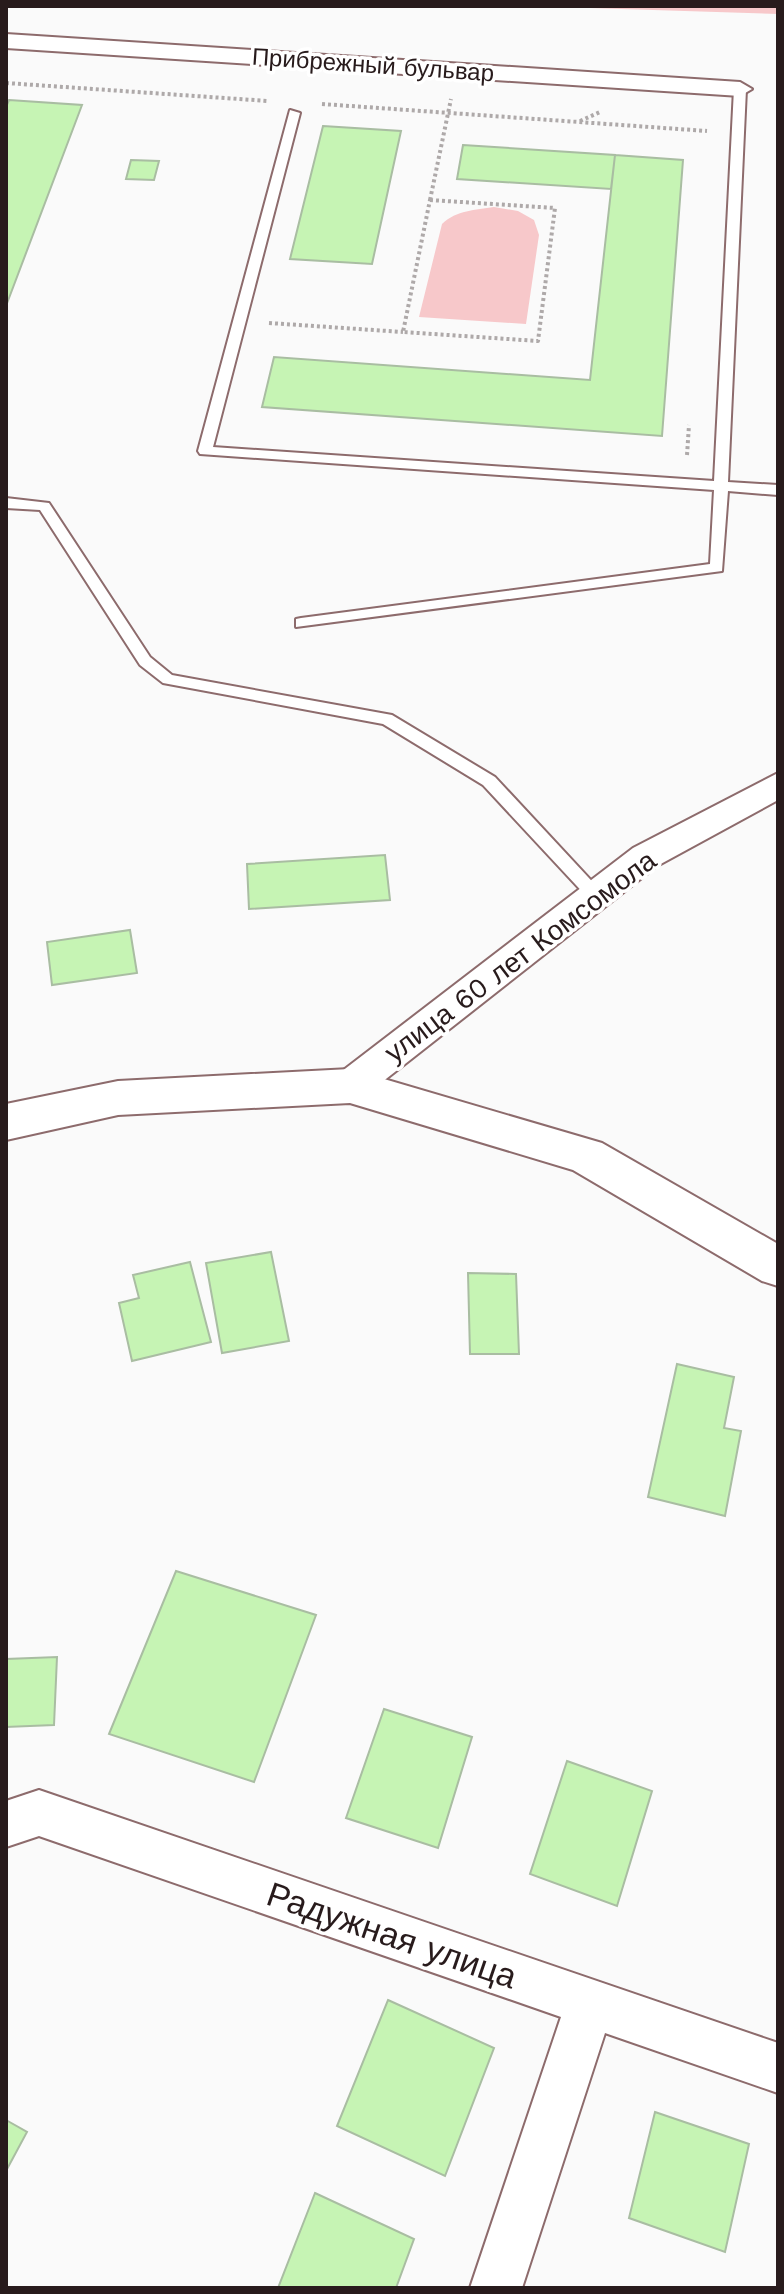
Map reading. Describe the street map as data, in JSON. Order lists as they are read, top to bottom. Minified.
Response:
{"streets":{"street":["Прибрежный бульвар","улица 60 лет Комсомола","Радужная улица"]}}
